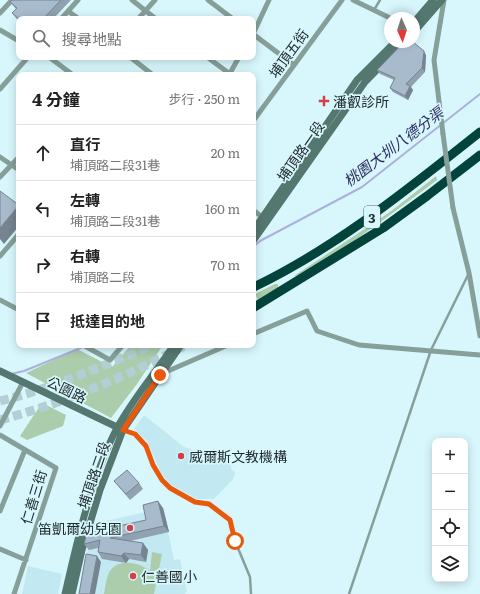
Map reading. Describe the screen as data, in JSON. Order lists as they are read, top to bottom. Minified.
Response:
{"streets":{"highway":["3"],"street":["埔頂五街","埔頂路一段","公園路","埔頂路二段","仁善三街"]},"crossings":[["公園路","埔頂路二段"]],"water":["桃園大圳八德分渠"],"places":{"health":["潘叡診所"],"other":["威爾斯文教機構","笛凱爾幼兒園","仁善國小"]},"north":"bottom","page":{"search":"搜尋地點","heading":["4 分鐘","步行 · 250 m"],"list":[["直行","埔頂路二段31巷","20 m"],["左轉","埔頂路二段31巷","160 m"],["右轉","埔頂路二段","70 m"],"抵達目的地"],"map_buttons":["+","−"]}}
